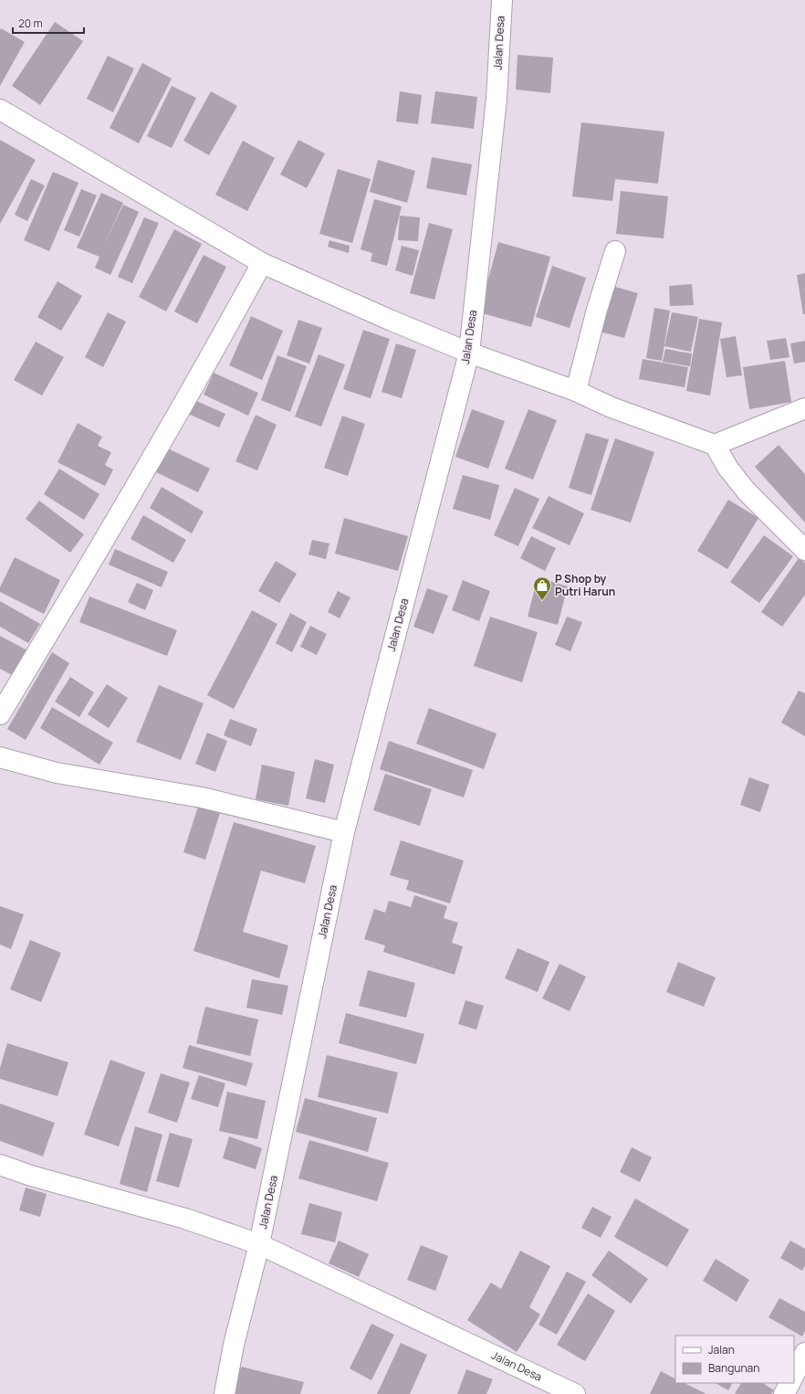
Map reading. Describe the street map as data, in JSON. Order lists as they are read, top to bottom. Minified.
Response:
{"streets":{"street":["Jalan Desa"]},"places":{"shop":["P Shop by Putri Harun"]},"legend":["Jalan","Bangunan"],"scale_bar":"20 m"}
